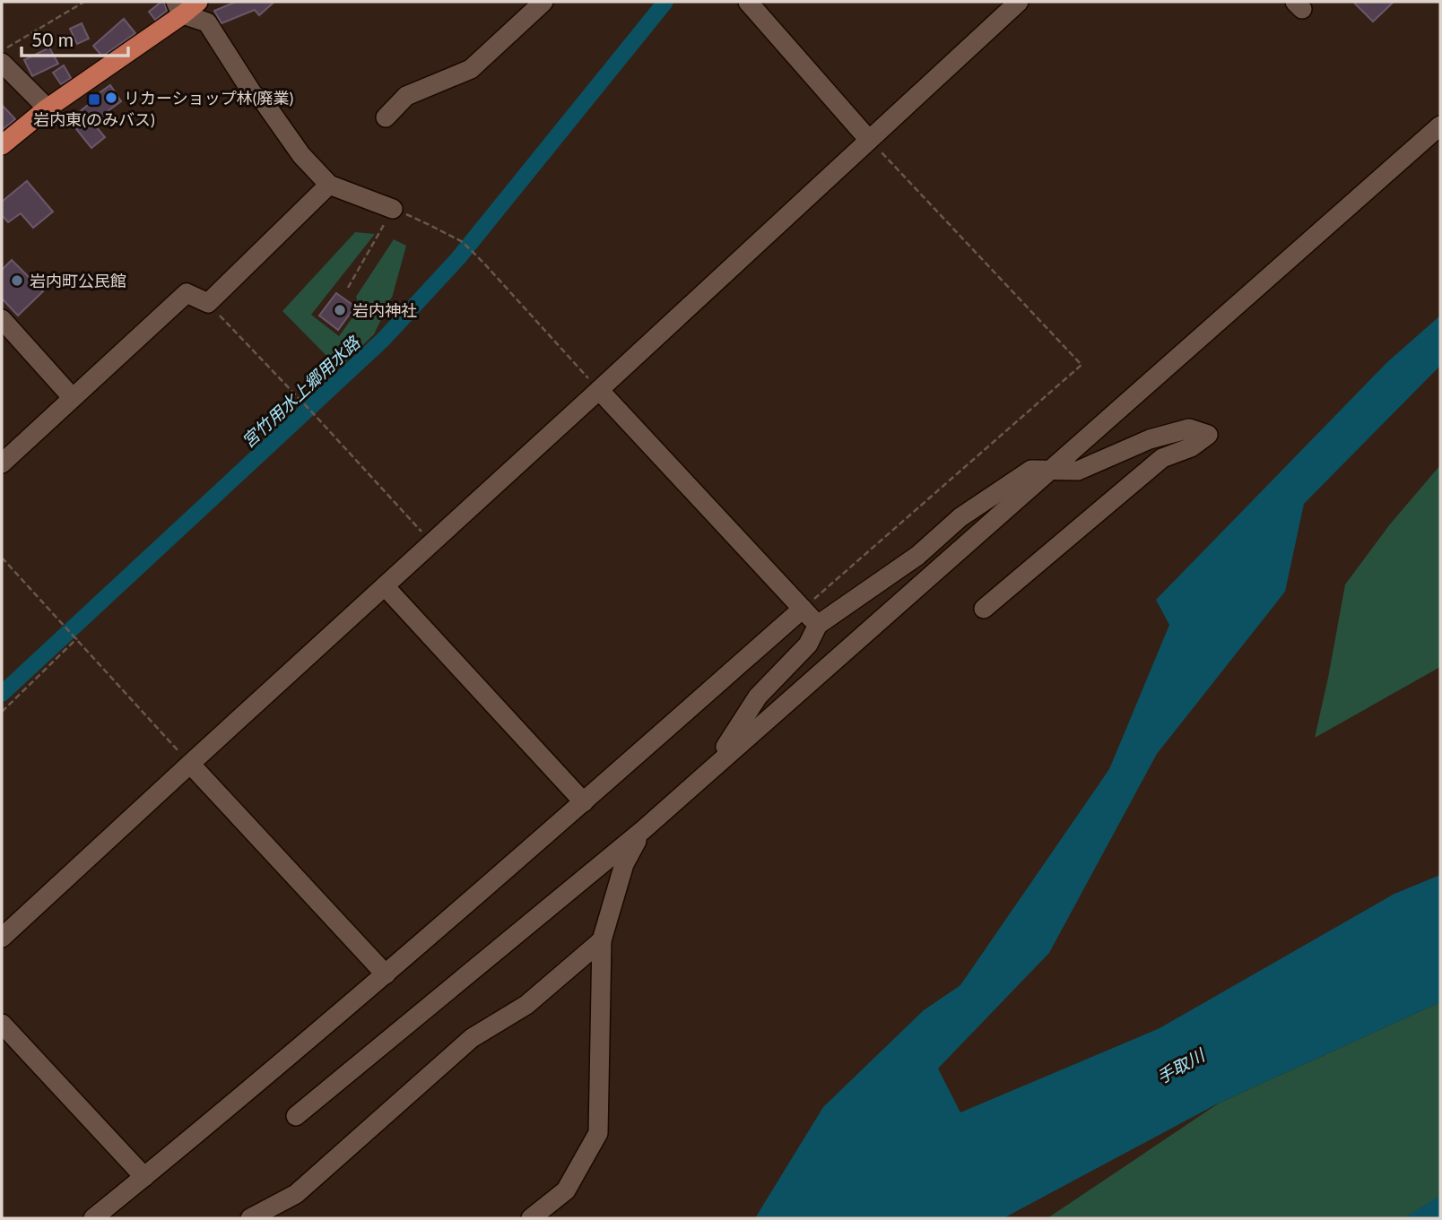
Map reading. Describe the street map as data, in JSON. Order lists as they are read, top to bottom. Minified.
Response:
{"water":["宮竹用水上郷用水路","手取川"],"places":{"other":["リカーショップ林(廃業)","岩内町公民館","岩内神社"],"transit":["岩内東(のみバス)"]},"scale_bar":"50 m"}
